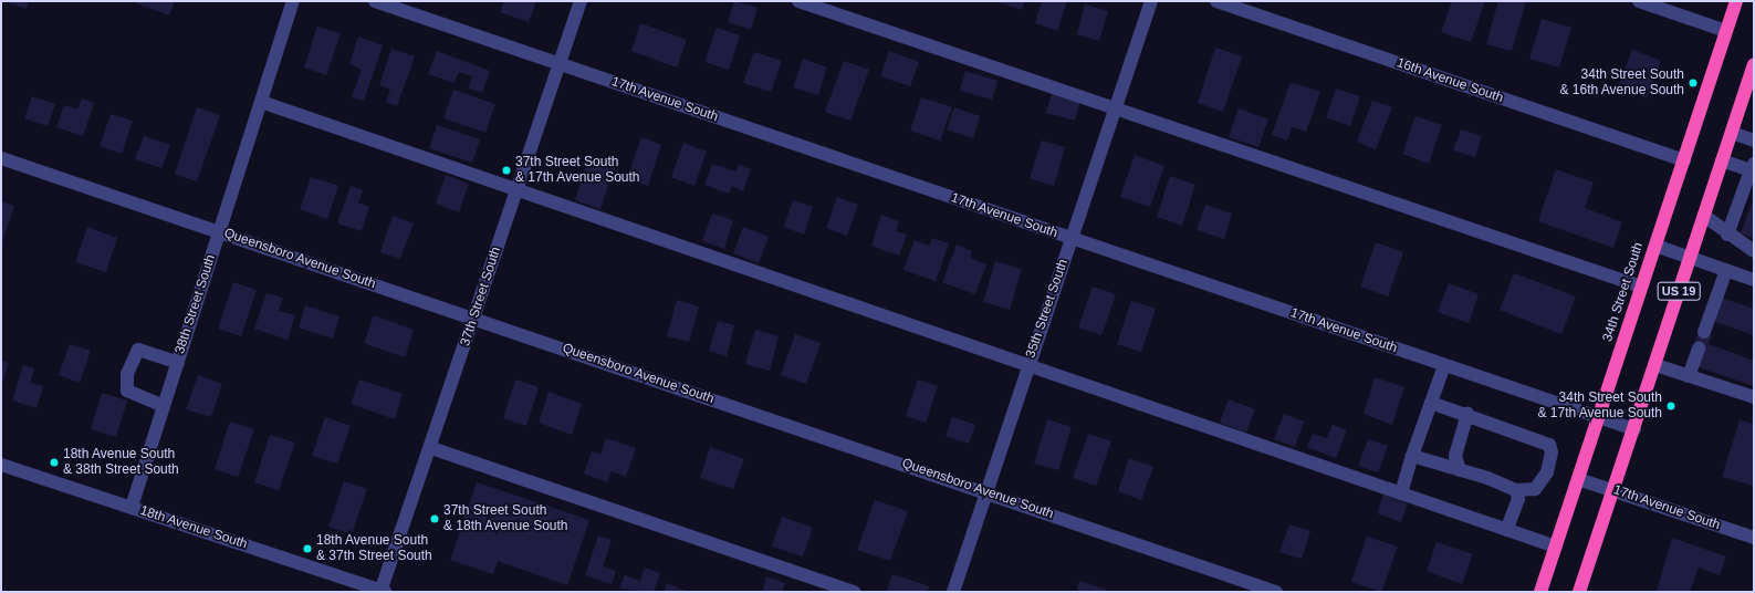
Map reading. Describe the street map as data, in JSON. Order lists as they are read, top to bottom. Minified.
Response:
{"streets":{"highway":["US 19","34th Street South"],"street":["16th Avenue South","17th Avenue South","Queensboro Avenue South","37th Street South","38th Street South","35th Street South","18th Avenue South"]},"crossings":[["16th Avenue South","34th Street South"],["17th Avenue South","US 19"],["17th Avenue South","34th Street South"],["17th Avenue South","37th Street South"],["17th Avenue South","35th Street South"],["Queensboro Avenue South","37th Street South"],["Queensboro Avenue South","38th Street South"],["Queensboro Avenue South","35th Street South"],["37th Street South","18th Avenue South"],["38th Street South","18th Avenue South"]],"places":["34th Street South & 16th Avenue South","37th Street South & 17th Avenue South","34th Street South & 17th Avenue South","18th Avenue South & 38th Street South","37th Street South & 18th Avenue South","18th Avenue South & 37th Street South"]}
